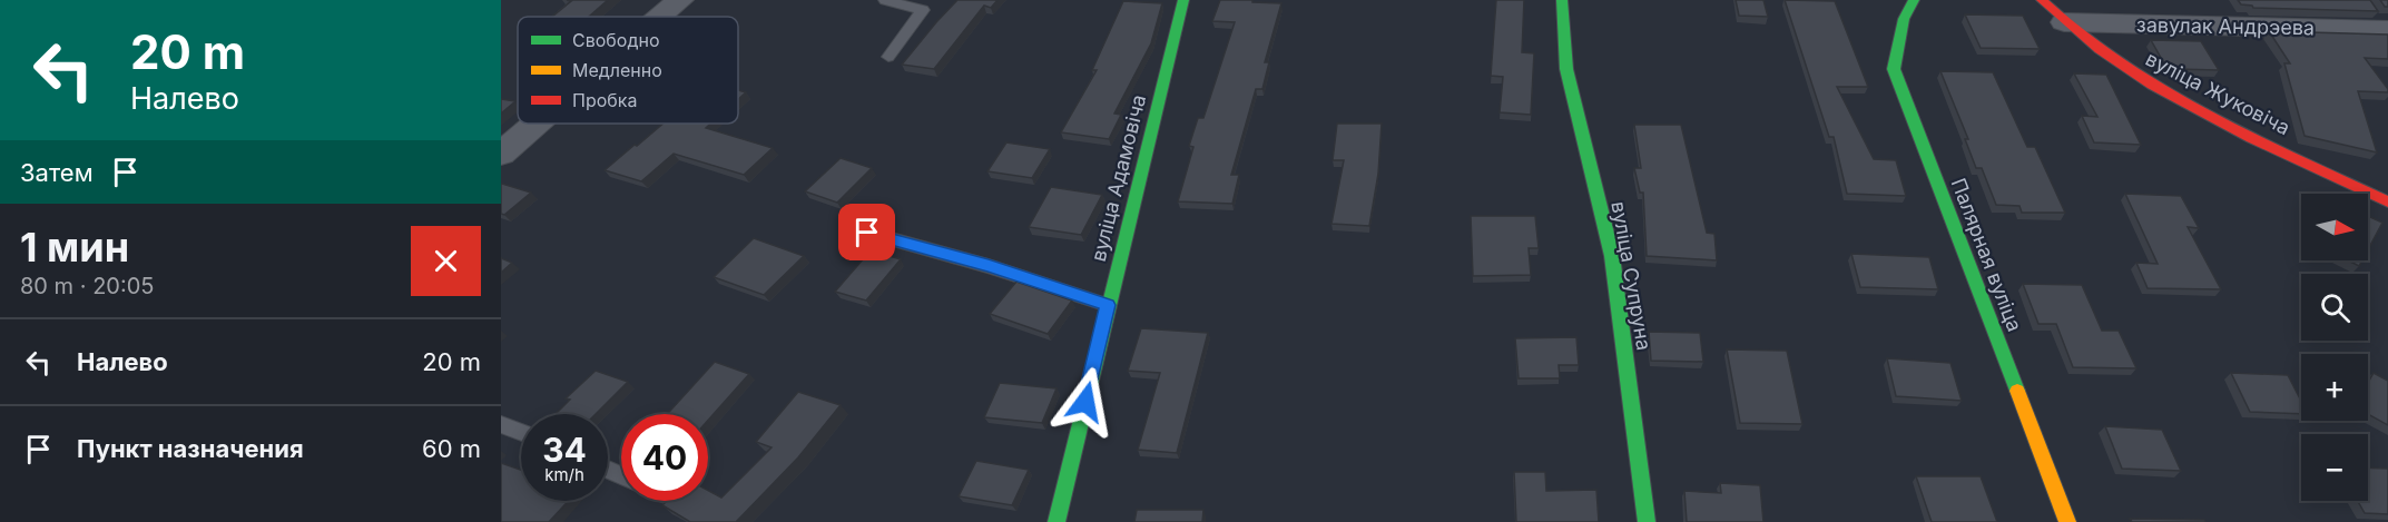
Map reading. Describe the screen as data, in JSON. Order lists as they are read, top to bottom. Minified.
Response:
{"streets":{"street":["завулак Андрэева","вуліца Жуковіча","вуліца Адамовіча","Палярная вуліца","вуліца Супруна"]},"crossings":[["завулак Андрэева","вуліца Жуковіча"]],"legend":["Свободно","Медленно","Пробка"],"north":"right","page":{"turn":["20 m","Налево"],"then":"Затем","map_buttons":["+","−"],"heading":["1 мин","80 m · 20:05"],"list":[{"name":"Налево","value":"20 m"},{"name":"Пункт назначения","value":"60 m"}],"speed":"34 km/h","limit":"40"}}
